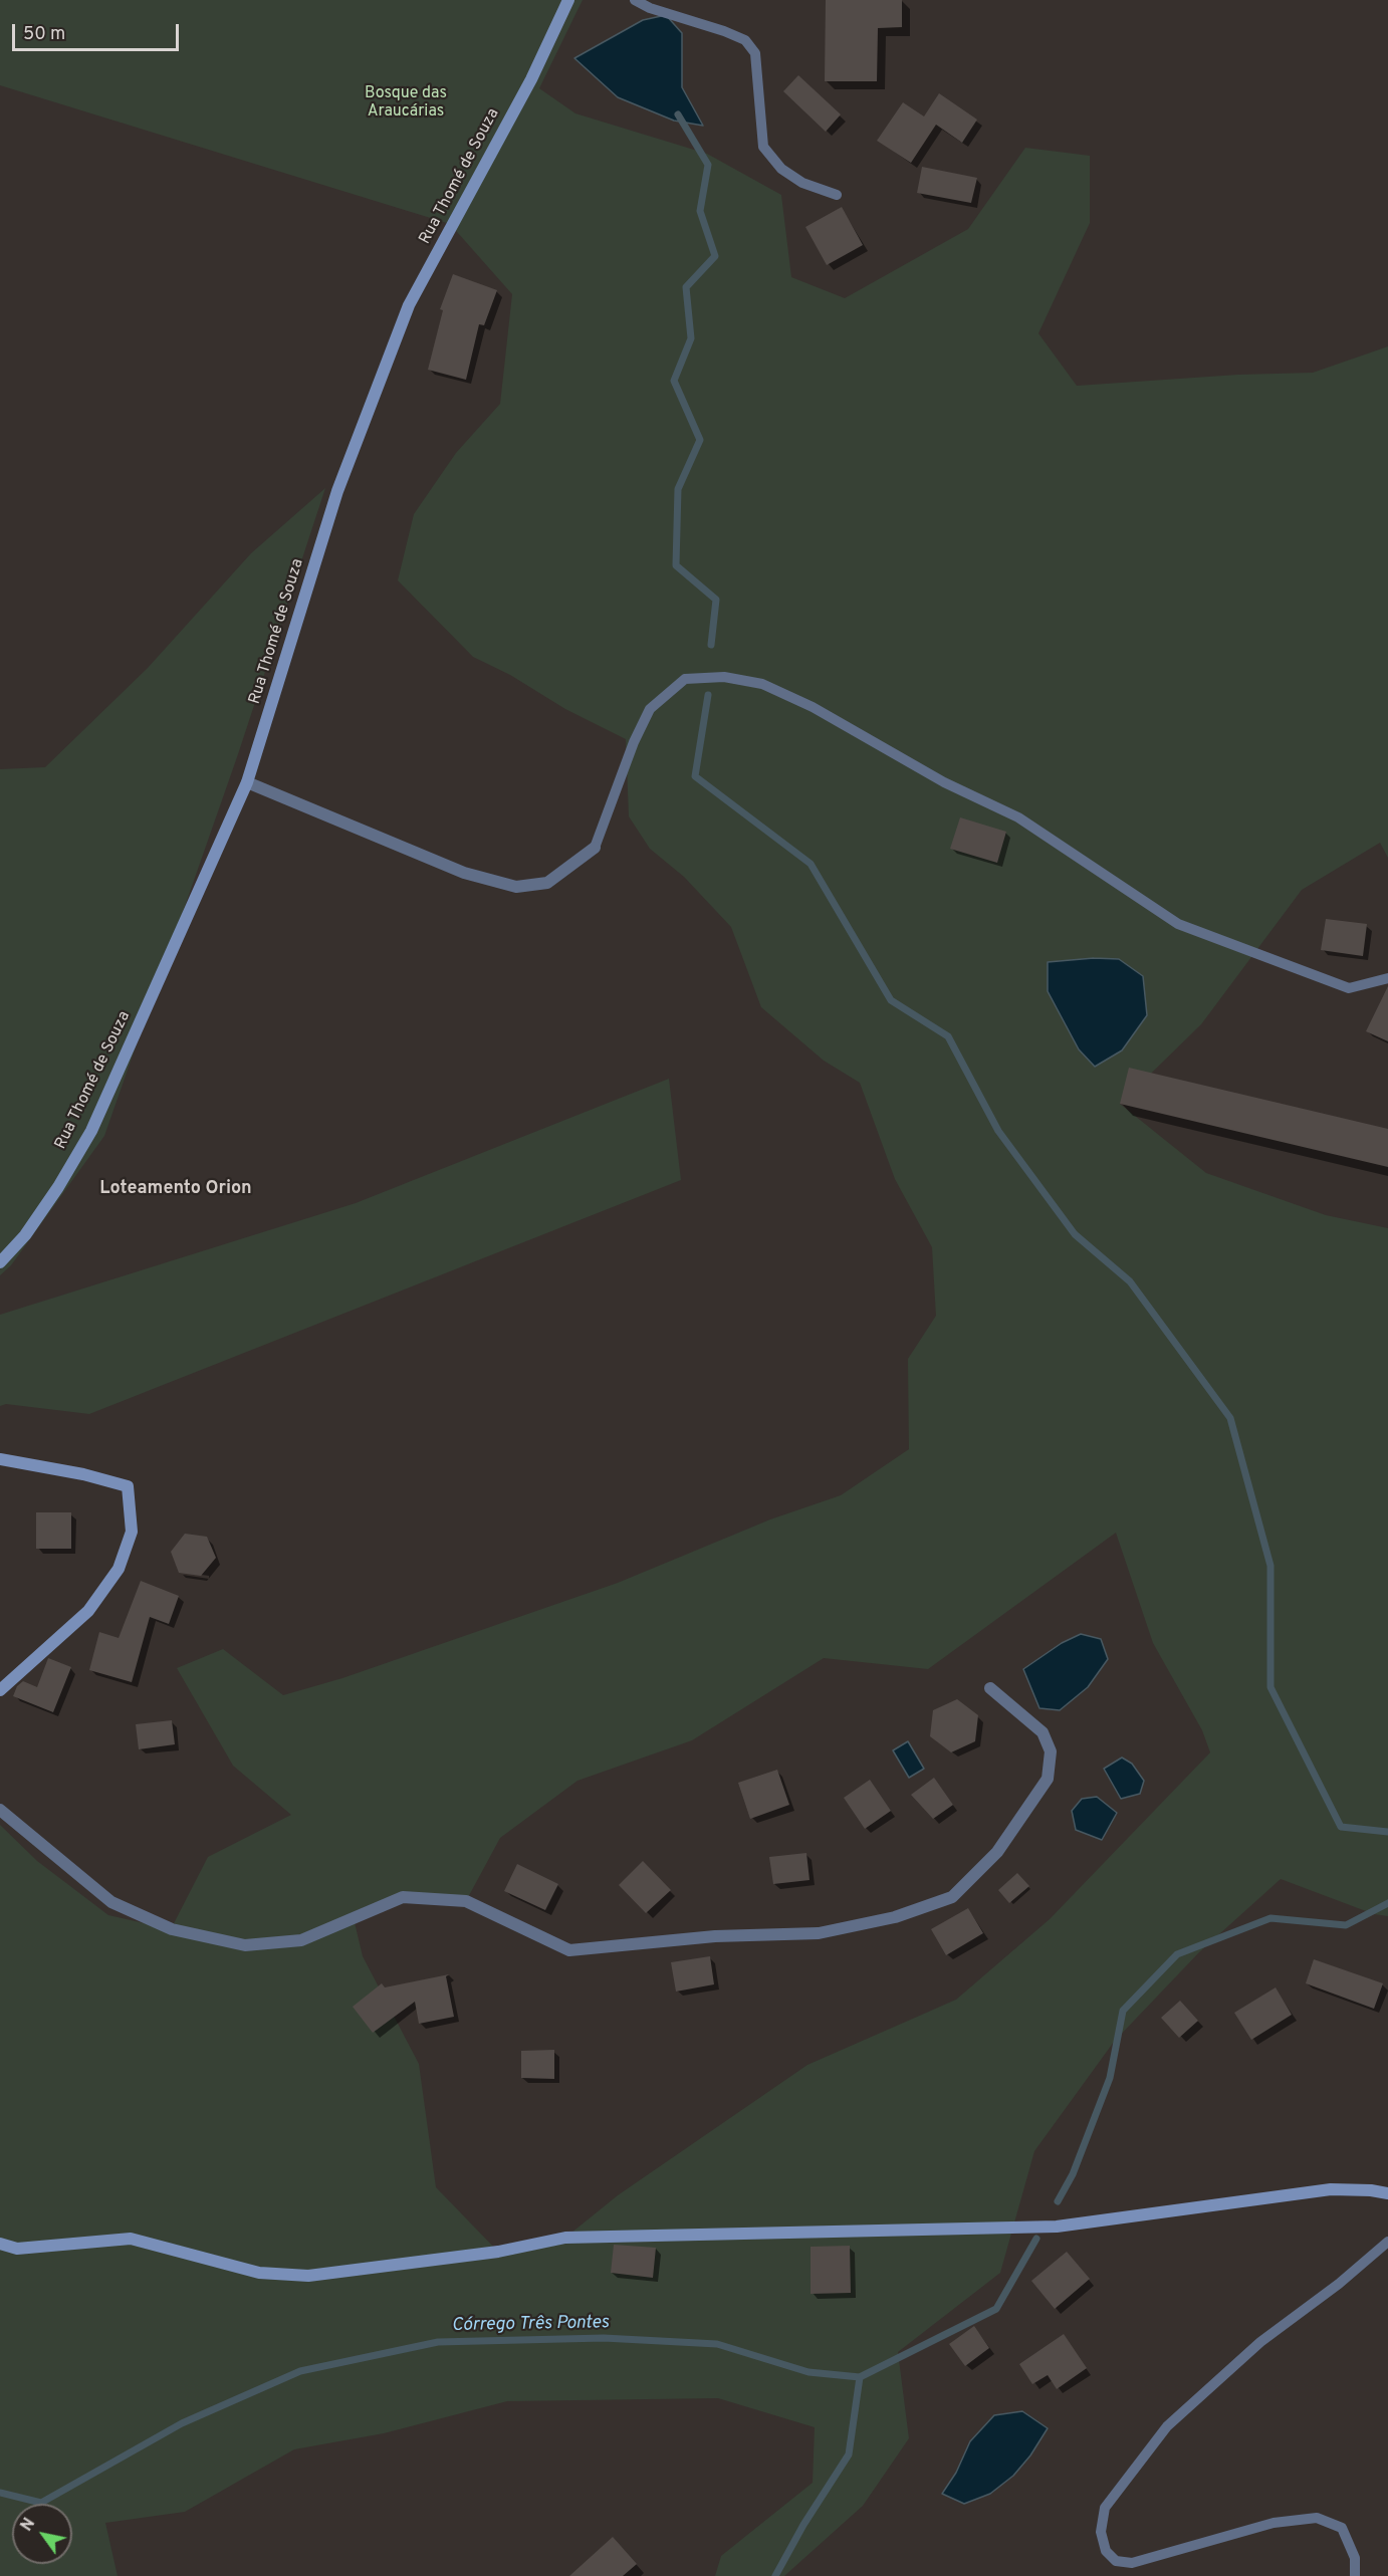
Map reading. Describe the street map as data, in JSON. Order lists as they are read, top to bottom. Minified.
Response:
{"streets":{"street":["Rua Thomé de Souza"]},"districts":["Loteamento Orion"],"water":["Córrego Três Pontes"],"parks":["Bosque das Araucárias"],"scale_bar":"50 m","north":"top left"}
